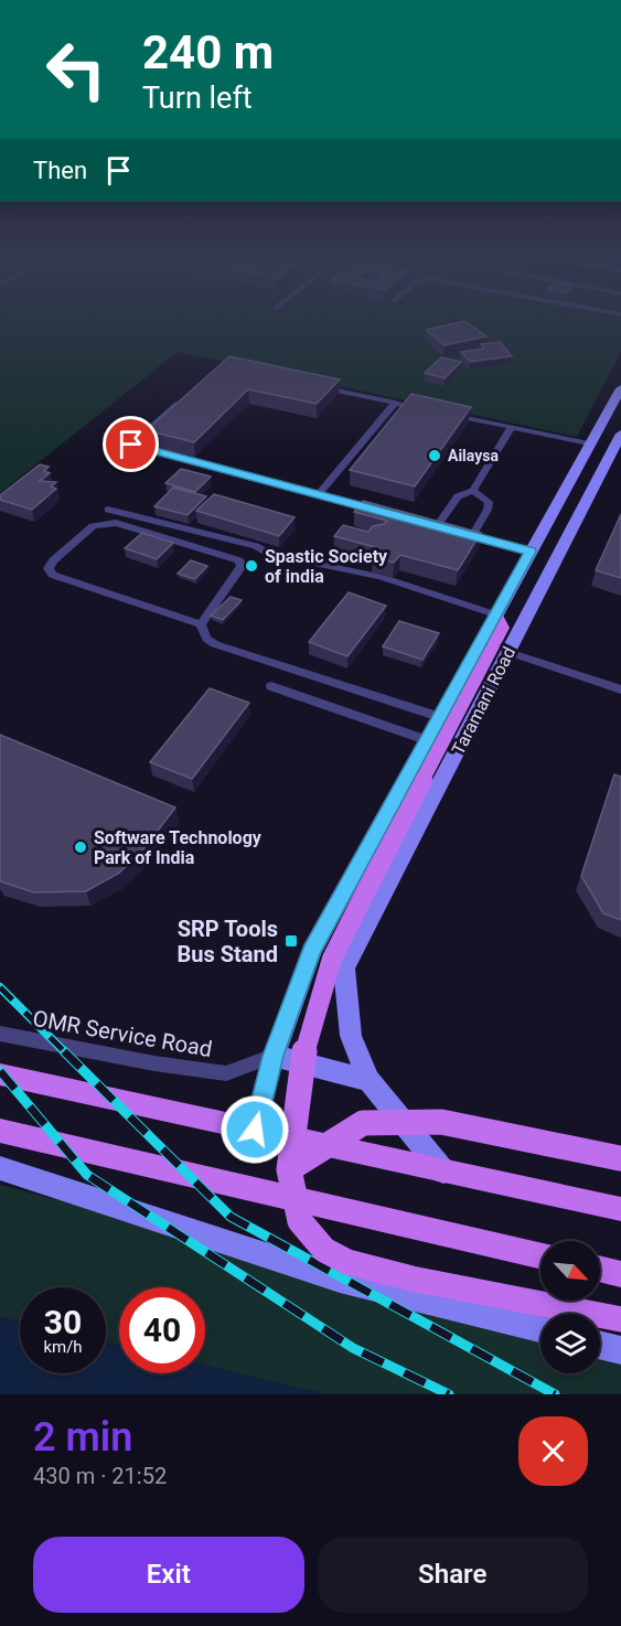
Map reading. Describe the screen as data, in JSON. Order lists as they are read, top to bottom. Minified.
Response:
{"streets":{"street":["Taramani Road"],"lane":["OMR Service Road"]},"crossings":[["Taramani Road","OMR Service Road"]],"places":{"other":["Ailaysa","Spastic Society of india","Software Technology Park of India"],"transit":["SRP Tools Bus Stand"]},"north":"bottom right","page":{"turn":["240 m","Turn left"],"then":"Then","speed":"30 km/h","limit":"40","heading":["2 min","430 m · 21:52"],"buttons":["Exit","Share"]}}
